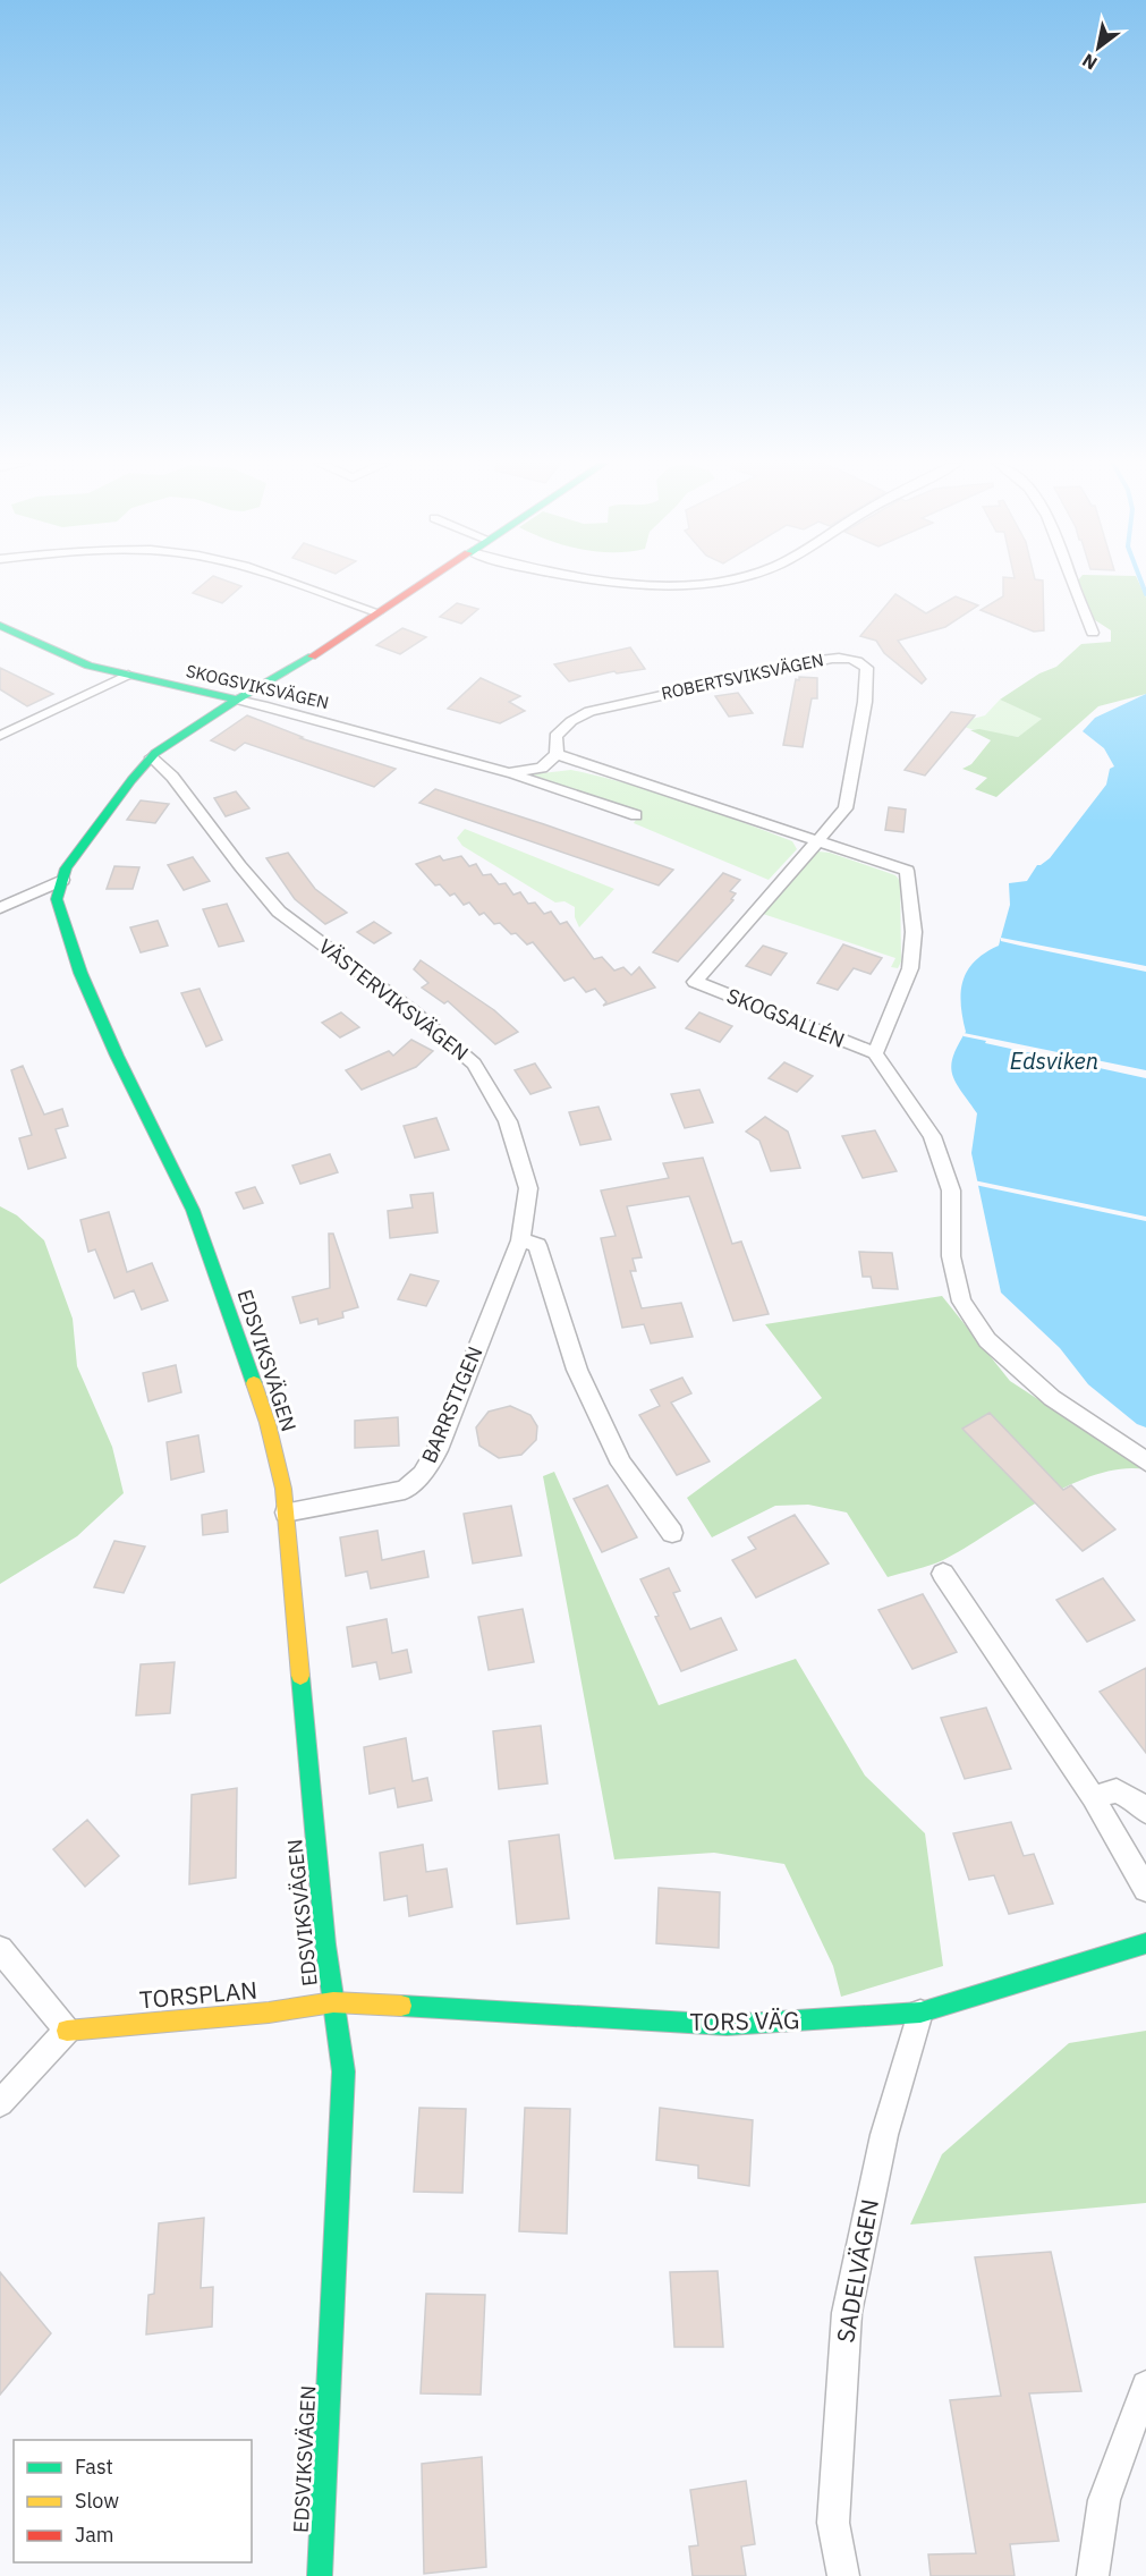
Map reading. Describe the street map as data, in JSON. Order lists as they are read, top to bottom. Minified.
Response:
{"streets":{"street":["ROBERTSVIKSVÄGEN","SKOGSVIKSVÄGEN","VÄSTERVIKSVÄGEN","SKOGSALLÉN","EDSVIKSVÄGEN","BARRSTIGEN","TORSPLAN","TORS VÄG","SADELVÄGEN"]},"crossings":[["ROBERTSVIKSVÄGEN","SKOGSVIKSVÄGEN"],["ROBERTSVIKSVÄGEN","SKOGSALLÉN"],["SKOGSVIKSVÄGEN","EDSVIKSVÄGEN"],["VÄSTERVIKSVÄGEN","EDSVIKSVÄGEN"],["VÄSTERVIKSVÄGEN","BARRSTIGEN"],["EDSVIKSVÄGEN","BARRSTIGEN"],["EDSVIKSVÄGEN","TORSPLAN"],["EDSVIKSVÄGEN","TORS VÄG"],["TORSPLAN","TORS VÄG"],["TORS VÄG","SADELVÄGEN"]],"water":["Edsviken"],"legend":["Fast","Slow","Jam"],"north":"bottom left"}
